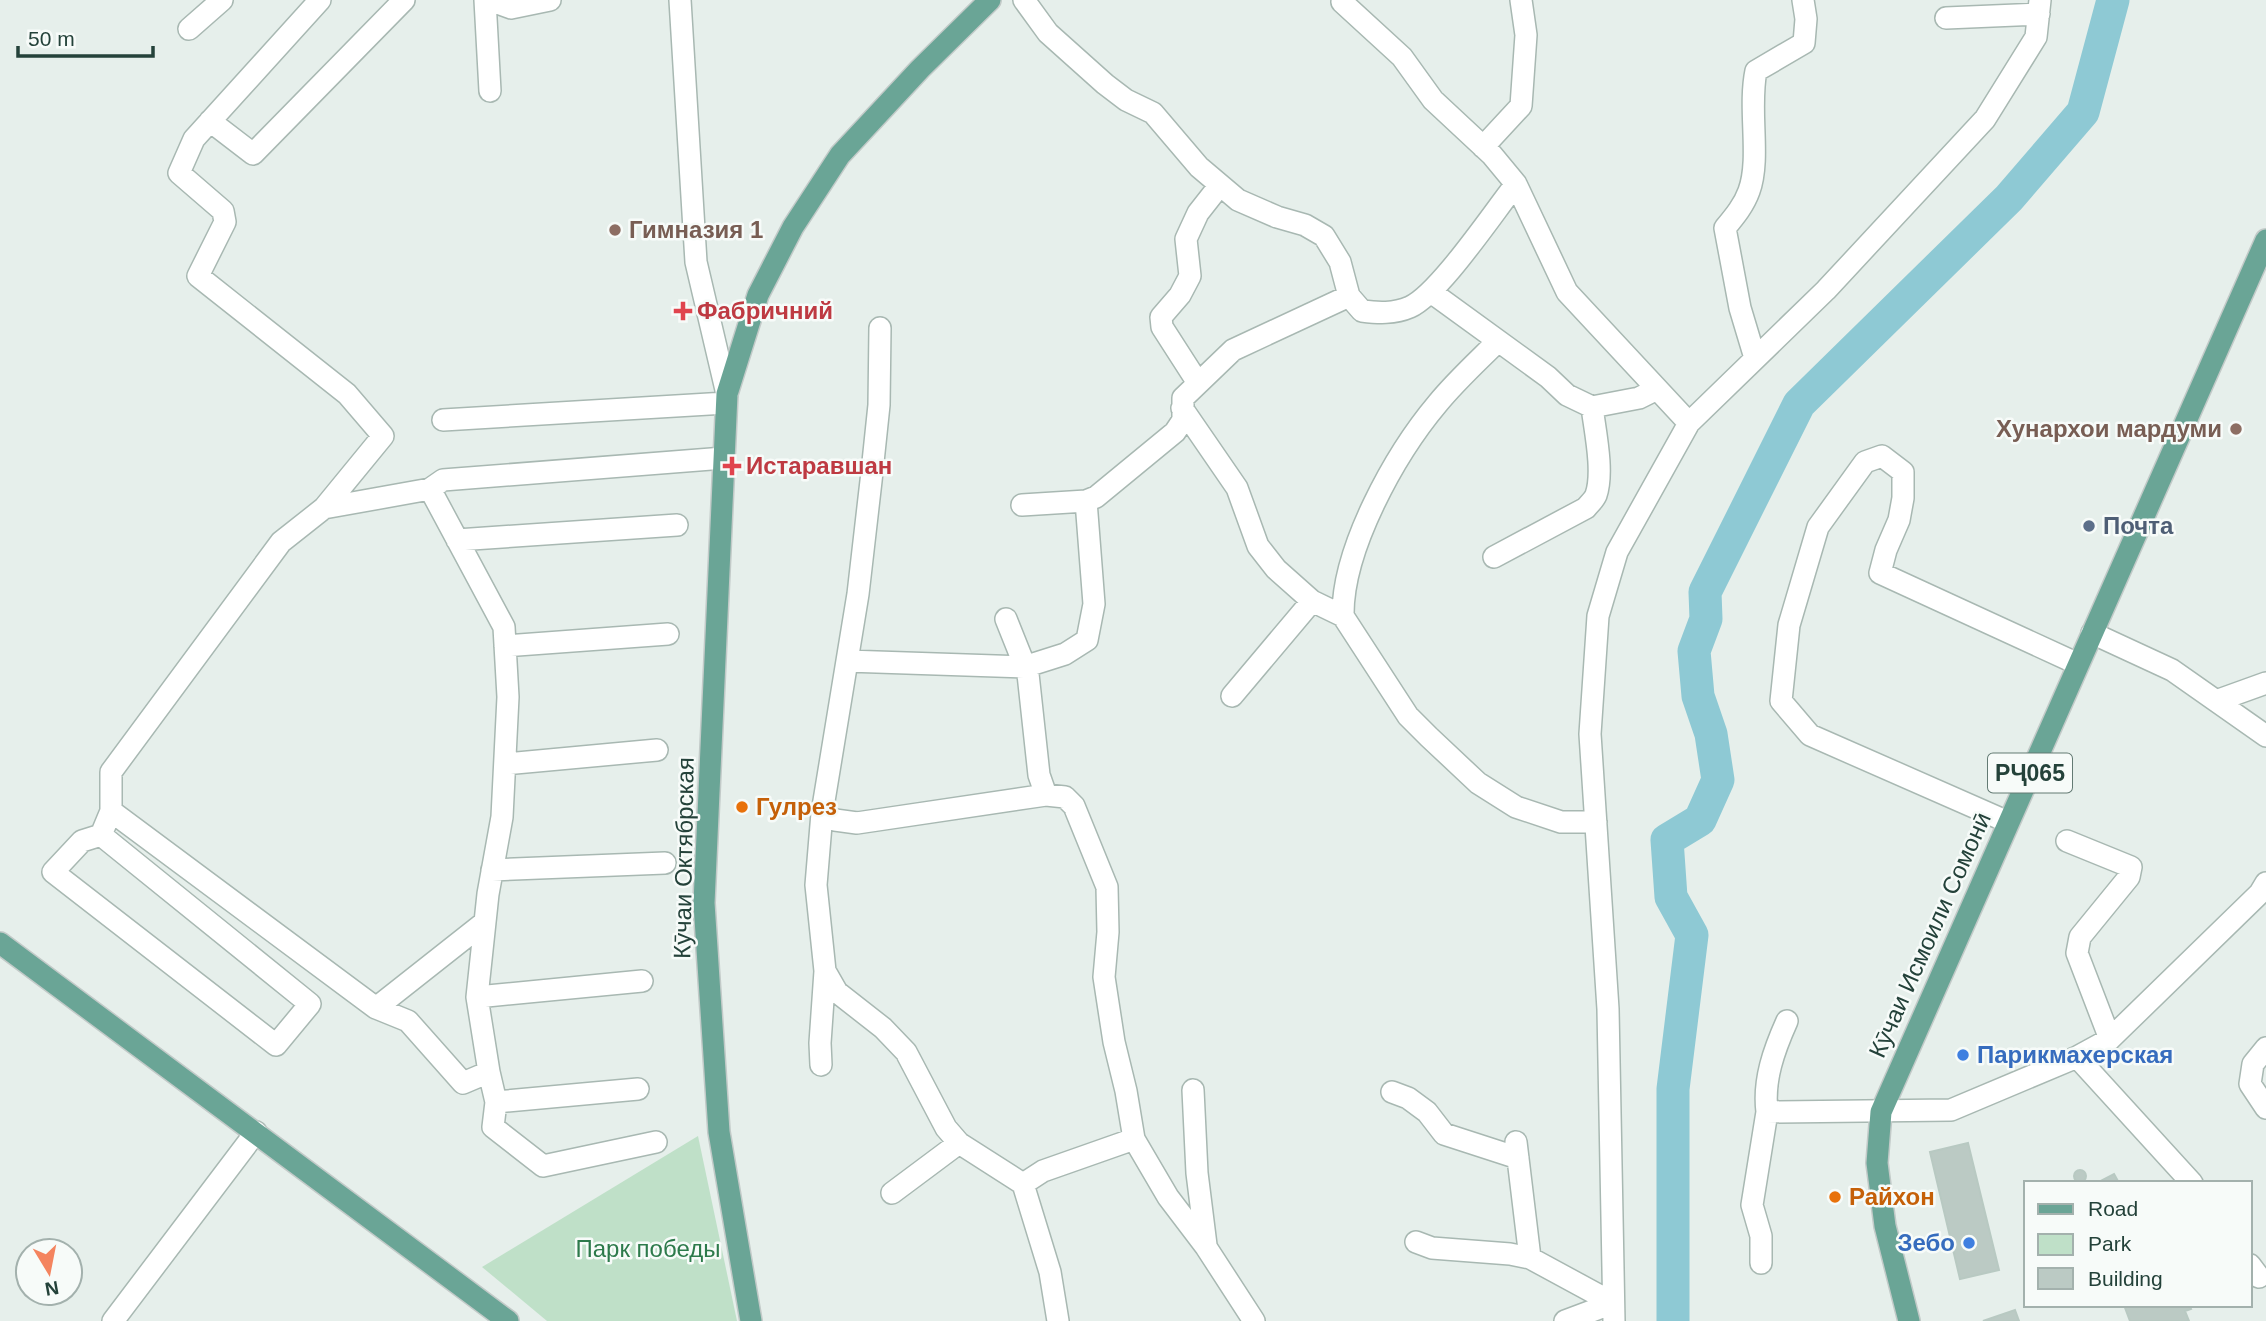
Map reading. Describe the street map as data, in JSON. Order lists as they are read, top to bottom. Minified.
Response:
{"streets":{"main road":["РҶ065","Кӯчаи Октябрская","Кӯчаи Исмоили Сомонӣ"]},"parks":["Парк победы"],"places":{"other":["Гимназия 1","Хунархои мардуми","Почта","Гулрез","Парикмахерская","Райхон","Зебо"],"health":["Фабричний","Истаравшан"]},"legend":["Road","Park","Building"],"scale_bar":"50 m","north":"bottom"}
